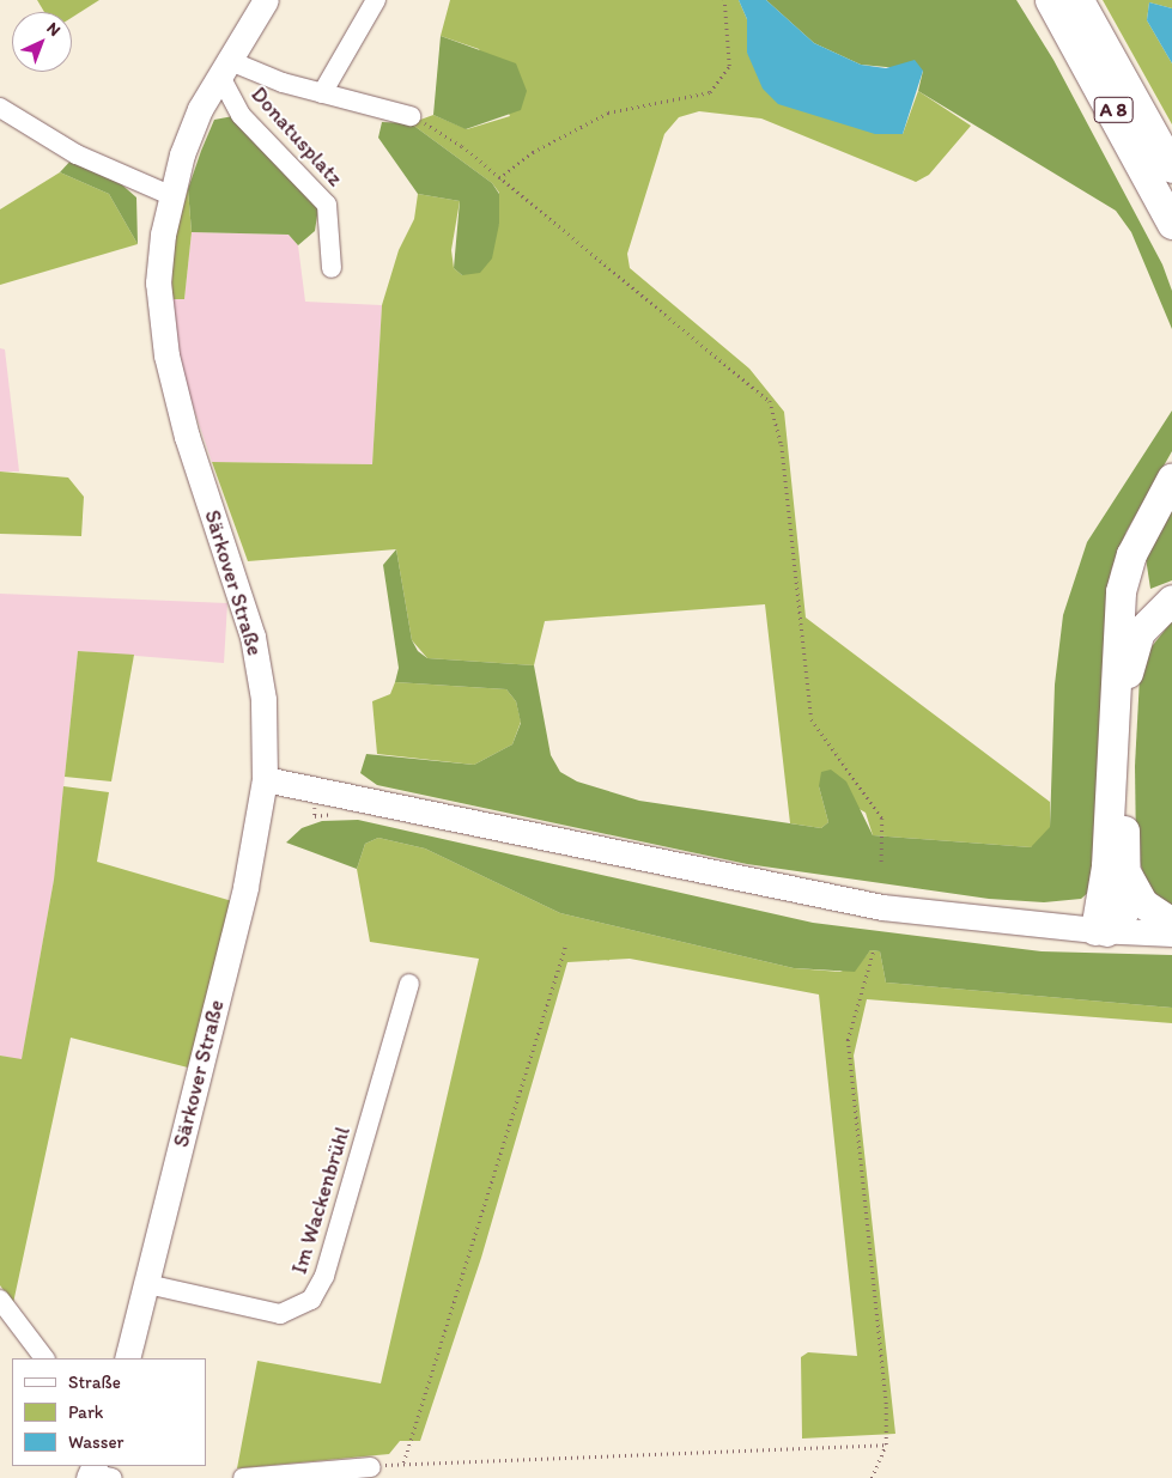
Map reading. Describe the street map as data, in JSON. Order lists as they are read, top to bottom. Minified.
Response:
{"streets":{"highway":["A 8"],"main road":["Särkover Straße"],"street":["Donatusplatz","Im Wackenbrühl"]},"crossings":[["Donatusplatz","Särkover Straße"],["Särkover Straße","Im Wackenbrühl"]],"legend":["Straße","Park","Wasser"],"north":"top right"}
